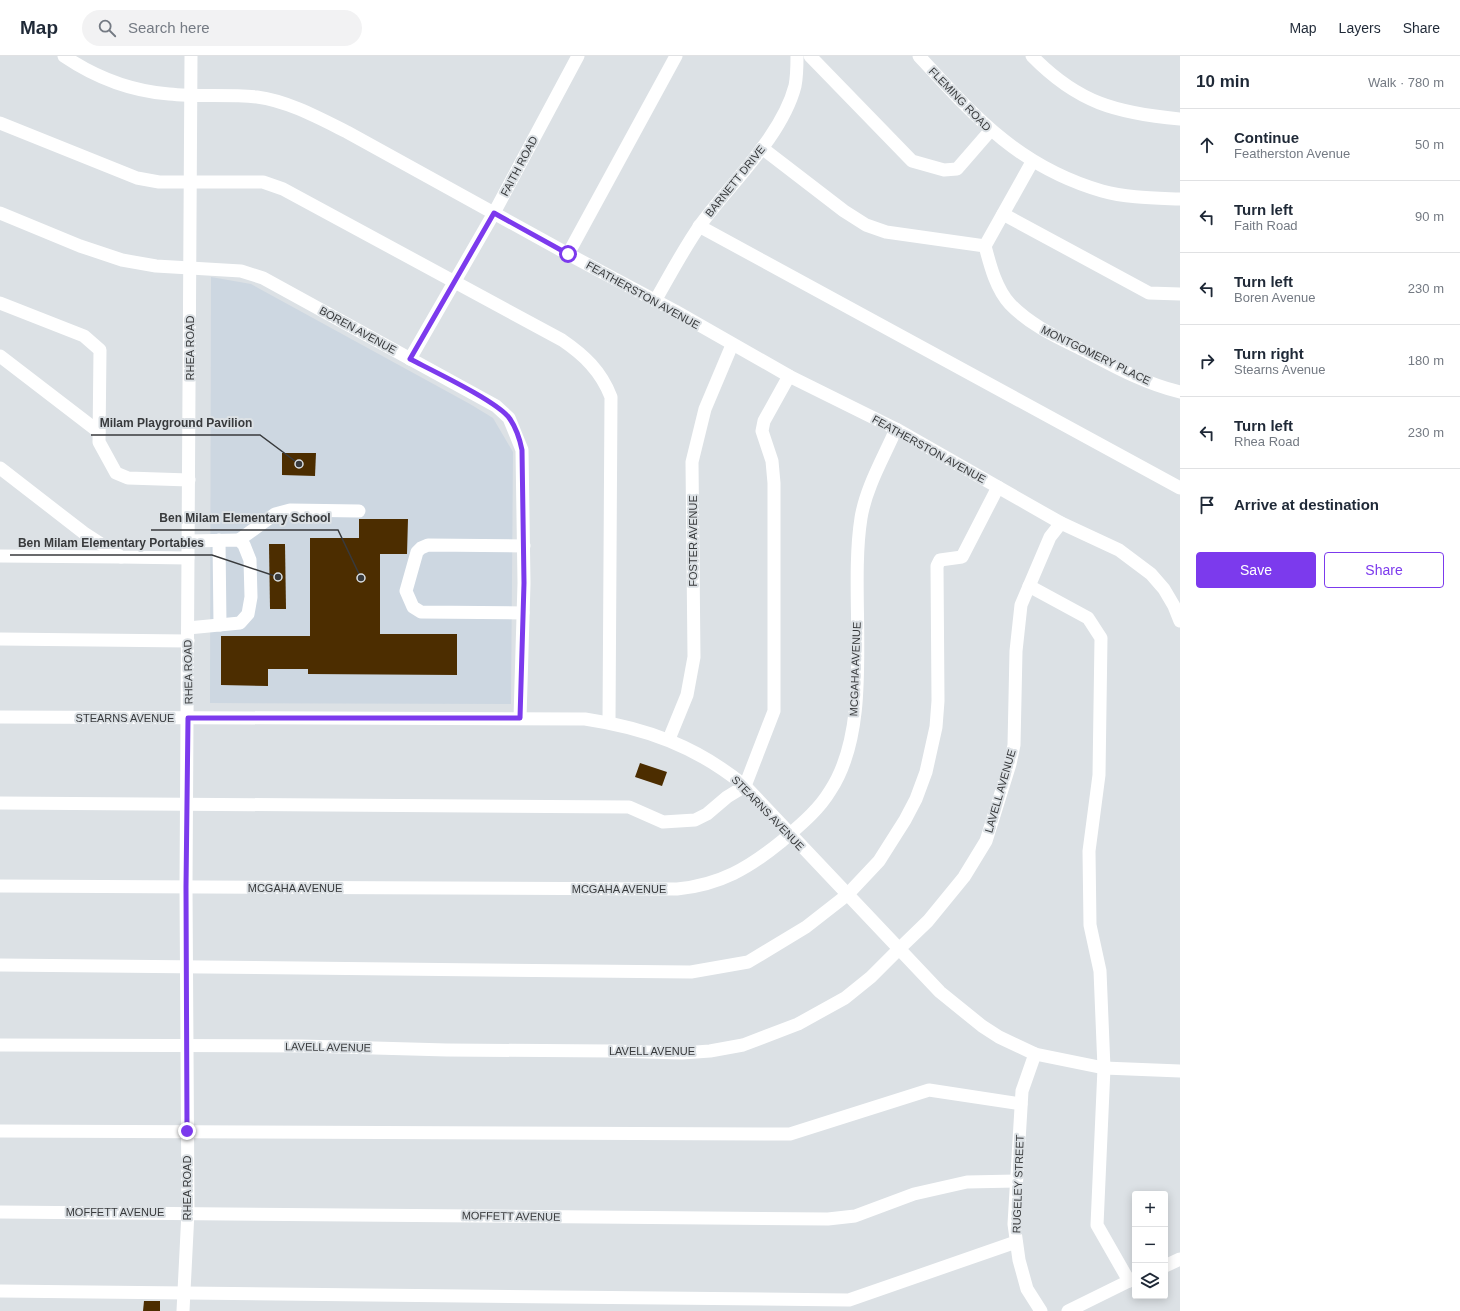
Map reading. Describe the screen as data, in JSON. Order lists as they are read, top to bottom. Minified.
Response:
{"streets":{"street":["FLEMING ROAD","FAITH ROAD","BARNETT DRIVE","FEATHERSTON AVENUE","BOREN AVENUE","RHEA ROAD","MONTGOMERY PLACE","FOSTER AVENUE","MCGAHA AVENUE","STEARNS AVENUE","LAVELL AVENUE","RUGELEY STREET","MOFFETT AVENUE"]},"crossings":[["FAITH ROAD","FEATHERSTON AVENUE"],["FAITH ROAD","BOREN AVENUE"],["BARNETT DRIVE","FEATHERSTON AVENUE"],["FEATHERSTON AVENUE","RHEA ROAD"],["FEATHERSTON AVENUE","FOSTER AVENUE"],["FEATHERSTON AVENUE","MCGAHA AVENUE"],["FEATHERSTON AVENUE","LAVELL AVENUE"],["BOREN AVENUE","RHEA ROAD"],["BOREN AVENUE","STEARNS AVENUE"],["RHEA ROAD","MCGAHA AVENUE"],["RHEA ROAD","STEARNS AVENUE"],["RHEA ROAD","LAVELL AVENUE"],["RHEA ROAD","MOFFETT AVENUE"],["FOSTER AVENUE","STEARNS AVENUE"],["MCGAHA AVENUE","STEARNS AVENUE"],["STEARNS AVENUE","LAVELL AVENUE"],["STEARNS AVENUE","RUGELEY STREET"],["RUGELEY STREET","MOFFETT AVENUE"]],"places":["Milam Playground Pavilion","Ben Milam Elementary Portables","Ben Milam Elementary School"],"page":{"header":"Map","search":"Search here","nav":["Map","Layers","Share"],"heading":["10 min","Walk · 780 m"],"list":[["Continue","Featherston Avenue","50 m"],["Turn left","Faith Road","90 m"],["Turn left","Boren Avenue","230 m"],["Turn right","Stearns Avenue","180 m"],["Turn left","Rhea Road","230 m"],"Arrive at destination"],"buttons":["Save","Share"],"map_buttons":["+","−"]}}
